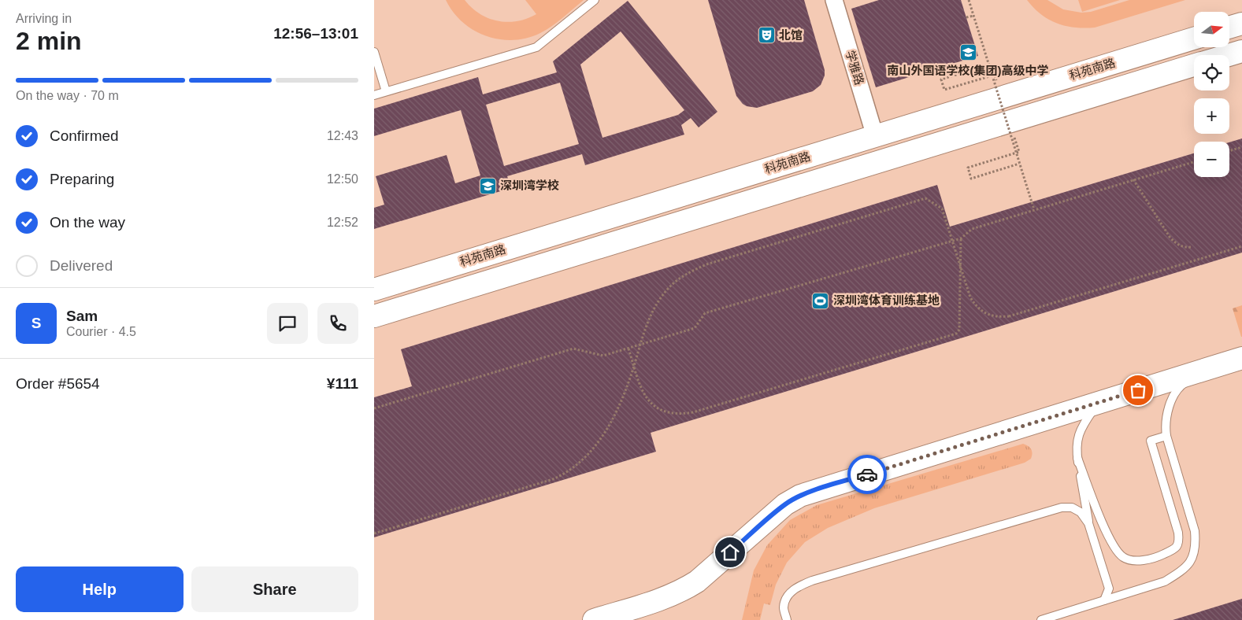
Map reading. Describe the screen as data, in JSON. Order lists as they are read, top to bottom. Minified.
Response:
{"streets":{"main road":["科苑南路"],"street":["学雅路"]},"crossings":[["学雅路","科苑南路"]],"places":{"theatre":["北馆"],"school or university":["南山外国语学校(集团)高级中学","深圳湾学校"],"sports":["深圳湾体育训练基地"]},"north":"right","page":{"heading":["2 min","Arriving in","12:56–13:01"],"panel":["Sam","Courier · 4.5","Order #5654","¥111"],"map_buttons":["+","−"],"bar":"On the way · 70 m","list":[["Confirmed","12:43"],["Preparing","12:50"],["On the way","12:52"],"Delivered"],"round":"S","buttons":["Help","Share"]}}
